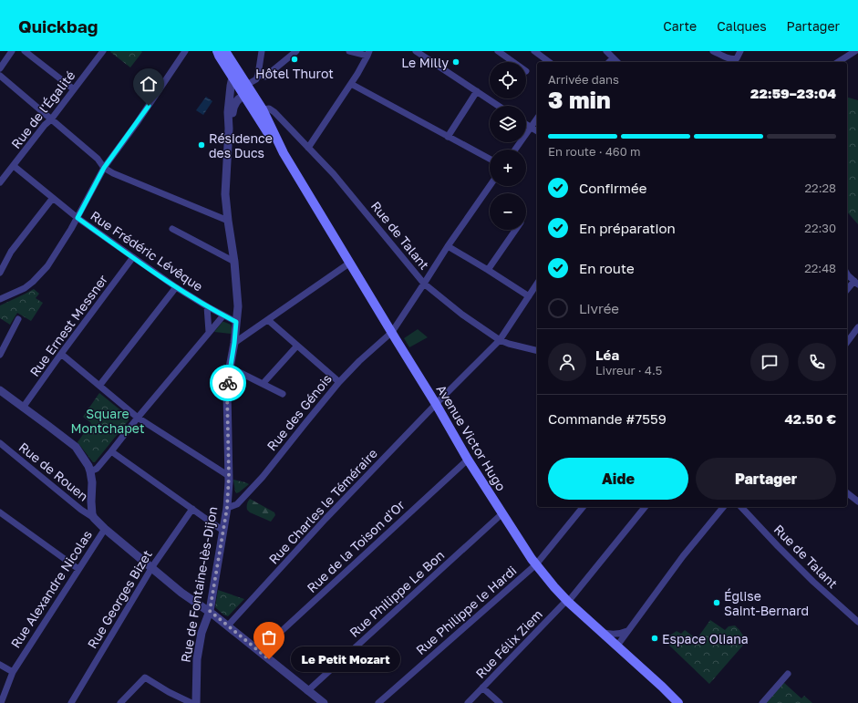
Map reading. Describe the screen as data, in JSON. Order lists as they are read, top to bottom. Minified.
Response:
{"streets":{"main road":["Avenue Victor Hugo"],"street":["Rue de l'Égalité","Rue de Talant","Rue Frédéric Lévêque","Rue Ernest Messner","Rue des Génois","Rue de Rouen","Rue Charles le Téméraire","Rue de la Toison d'Or","Rue de Fontaine-lès-Dijon","Rue Alexandre Nicolas","Rue Philippe Le Bon","Rue Georges Bizet","Rue Philippe le Hardi","Rue Félix Ziem"]},"crossings":[["Rue de l'Égalité","Rue Frédéric Lévêque"],["Rue de Talant","Rue des Génois"],["Rue de Talant","Avenue Victor Hugo"],["Rue de Talant","Rue Charles le Téméraire"],["Rue Frédéric Lévêque","Rue Ernest Messner"],["Rue Frédéric Lévêque","Rue de Fontaine-lès-Dijon"],["Rue des Génois","Avenue Victor Hugo"],["Rue des Génois","Rue de Fontaine-lès-Dijon"],["Avenue Victor Hugo","Rue Charles le Téméraire"],["Avenue Victor Hugo","Rue de la Toison d'Or"],["Avenue Victor Hugo","Rue de Fontaine-lès-Dijon"],["Avenue Victor Hugo","Rue Philippe Le Bon"],["Avenue Victor Hugo","Rue Philippe le Hardi"],["Avenue Victor Hugo","Rue Félix Ziem"]],"parks":["Square Montchapet"],"places":["Hôtel Thurot","Le Milly","Résidence des Ducs","Église Saint-Bernard","Espace Oliana","Le Petit Mozart"],"page":{"header":"Quickbag","nav":["Carte","Calques","Partager"],"map_buttons":["+","−"],"heading":["3 min","Arrivée dans","22:59–23:04"],"panel":["Léa","Livreur · 4.5","Commande #7559","42.50 €"],"bar":"En route · 460 m","list":[["Confirmée","22:28"],["En préparation","22:30"],["En route","22:48"],"Livrée"],"buttons":["Aide","Partager"],"bubble":"Le Petit Mozart"}}
